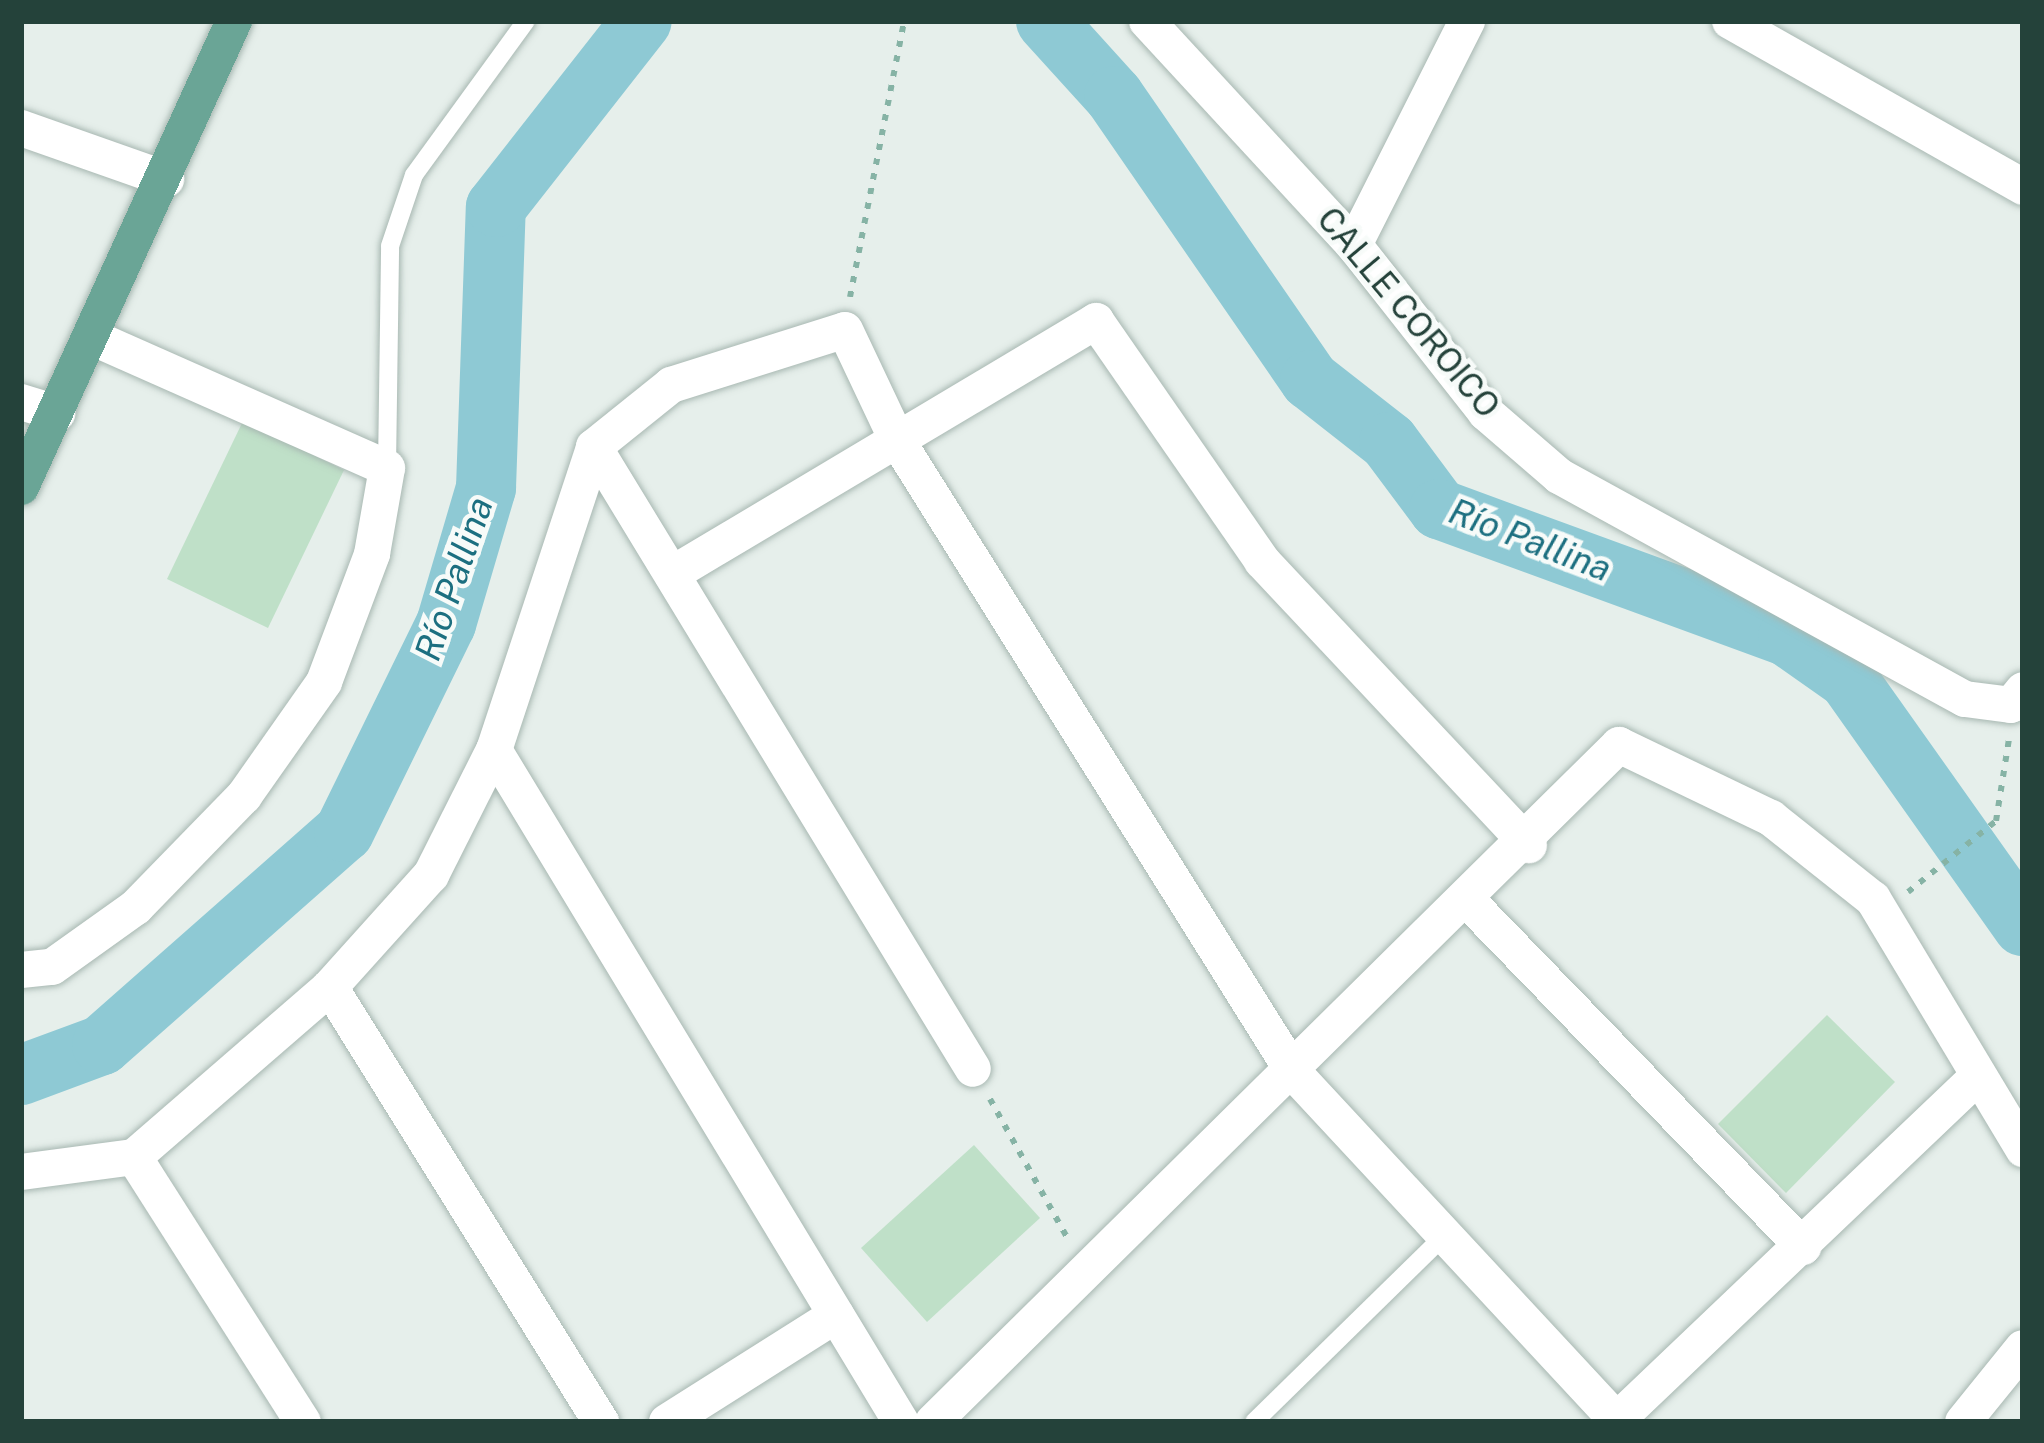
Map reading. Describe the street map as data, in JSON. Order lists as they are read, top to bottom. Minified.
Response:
{"streets":{"street":["CALLE COROICO"]},"water":["Río Pallina"]}
